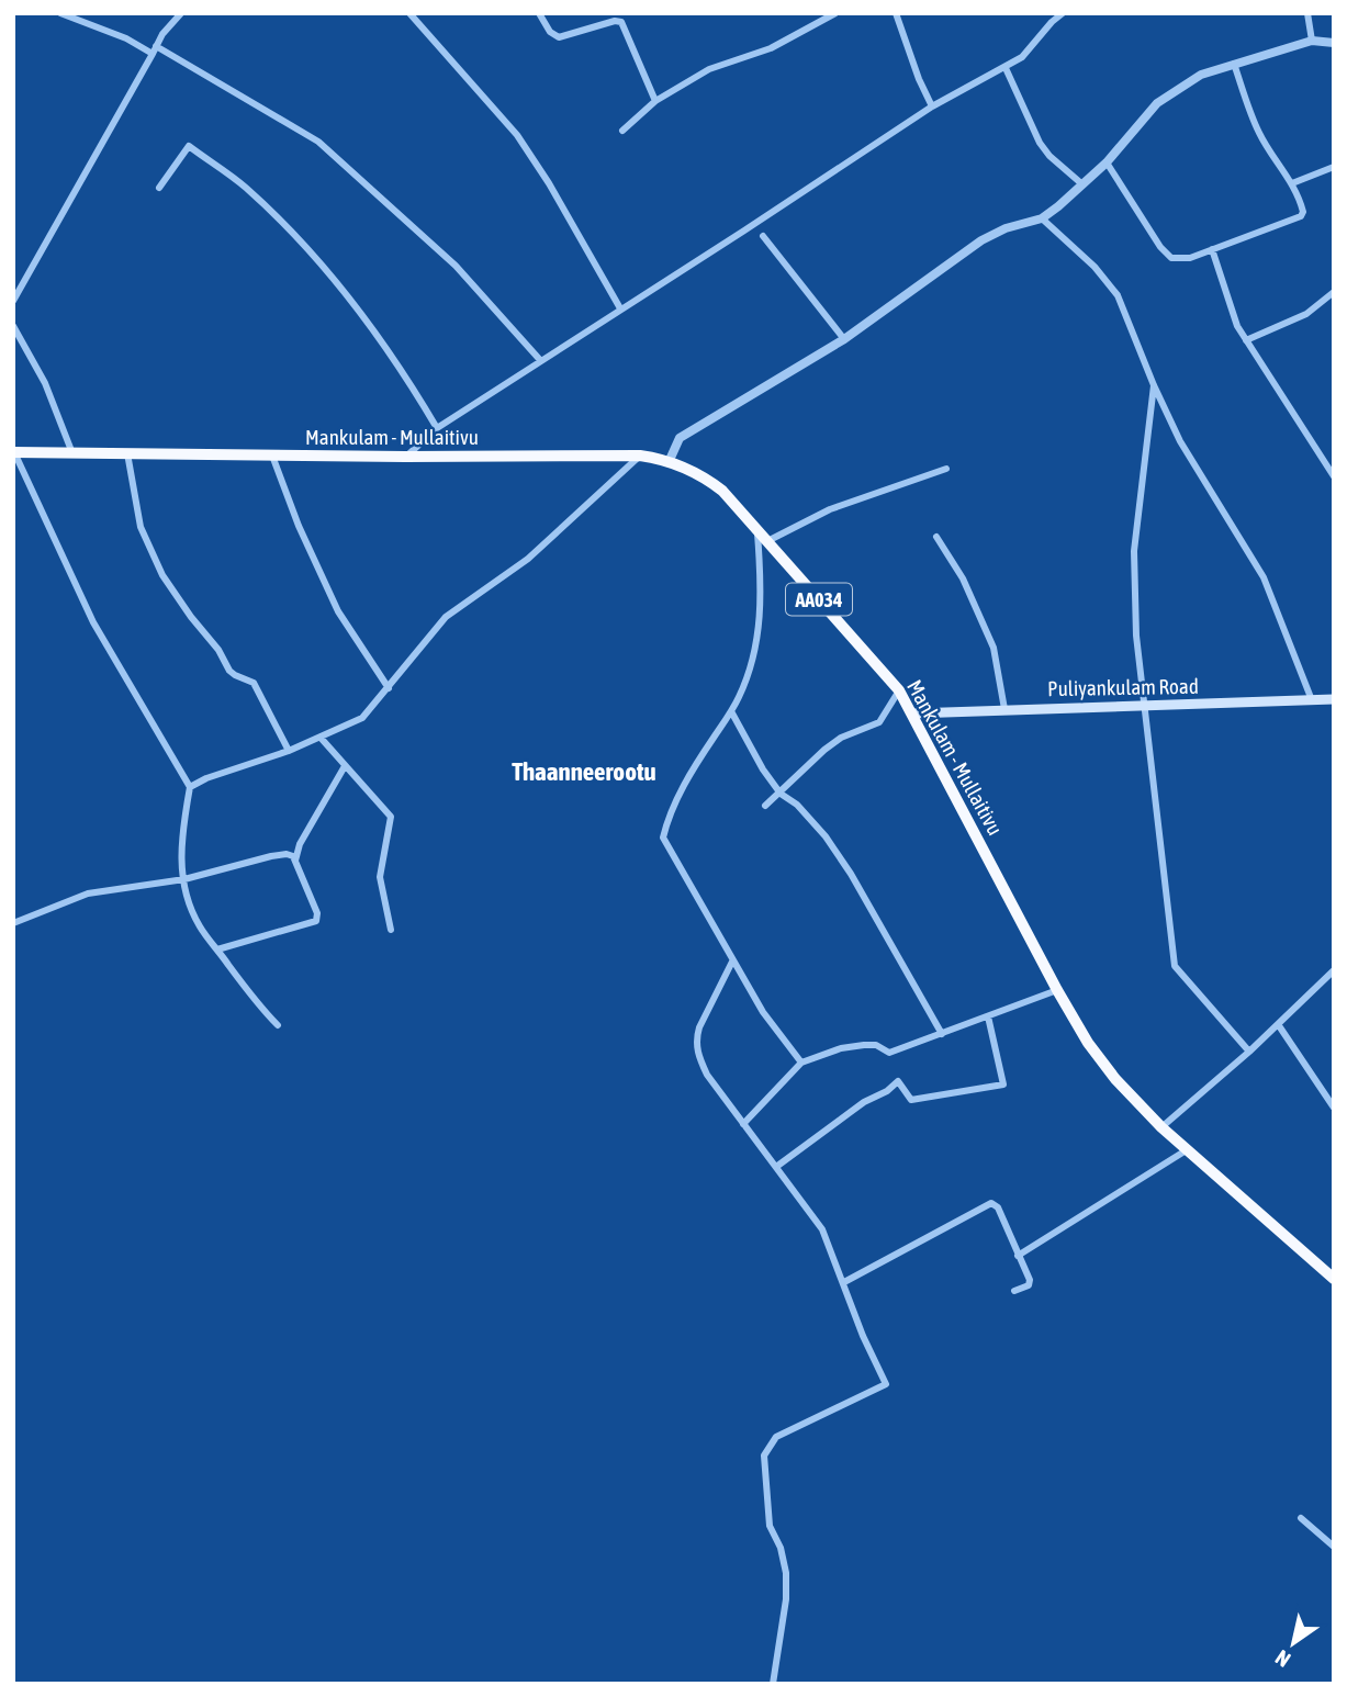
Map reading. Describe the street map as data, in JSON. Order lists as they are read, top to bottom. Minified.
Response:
{"streets":{"highway":["Mankulam - Mullaitivu","AA034"],"main road":["Puliyankulam Road"]},"crossings":[["Mankulam - Mullaitivu","Puliyankulam Road"]],"districts":["Thaanneerootu"],"north":"bottom left"}
